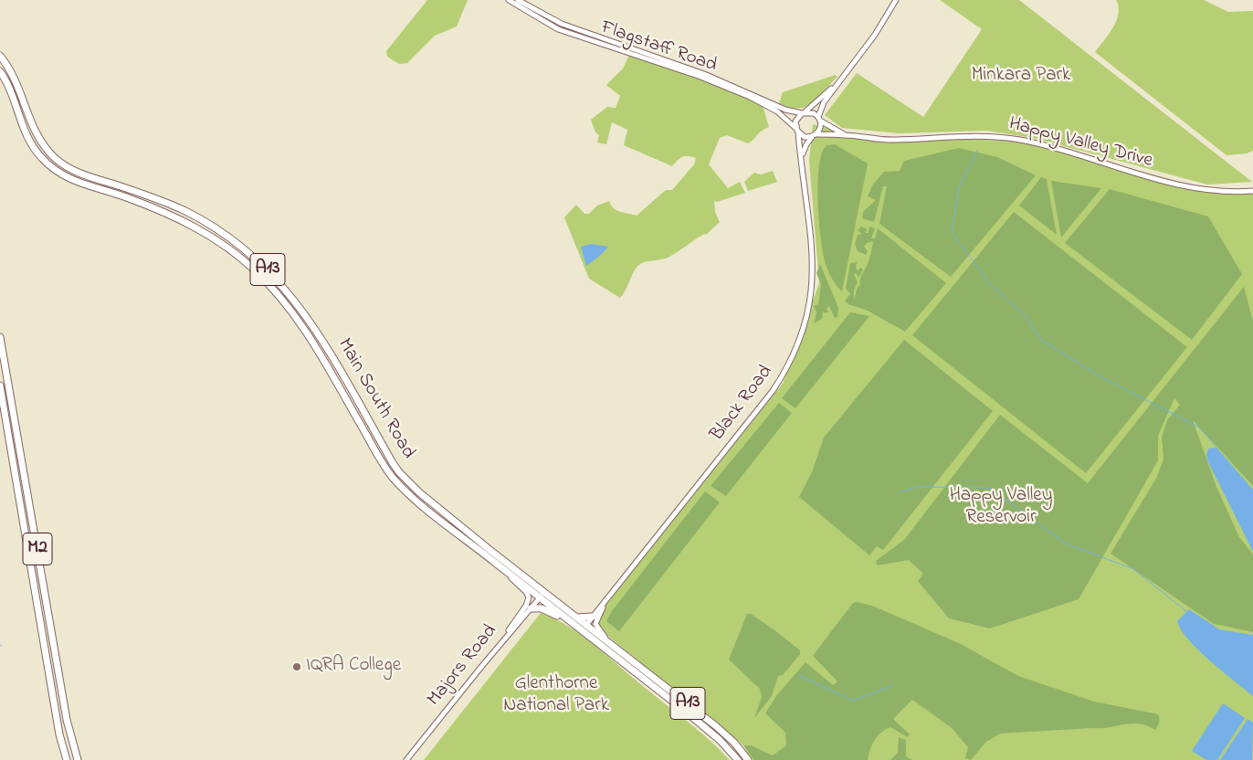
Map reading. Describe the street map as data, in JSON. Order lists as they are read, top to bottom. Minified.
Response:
{"streets":{"highway":["A13","Main South Road","M2"],"main road":["Flagstaff Road","Happy Valley Drive","Black Road","Majors Road"]},"crossings":[["Flagstaff Road","Happy Valley Drive"],["Flagstaff Road","Black Road"],["Happy Valley Drive","Black Road"],["A13","Main South Road"],["A13","Black Road"],["A13","Majors Road"],["Main South Road","Black Road"],["Main South Road","Majors Road"]],"parks":["Minkara Park","Happy Valley Reservoir","Glenthorne National Park"],"places":["IQRA College"]}
